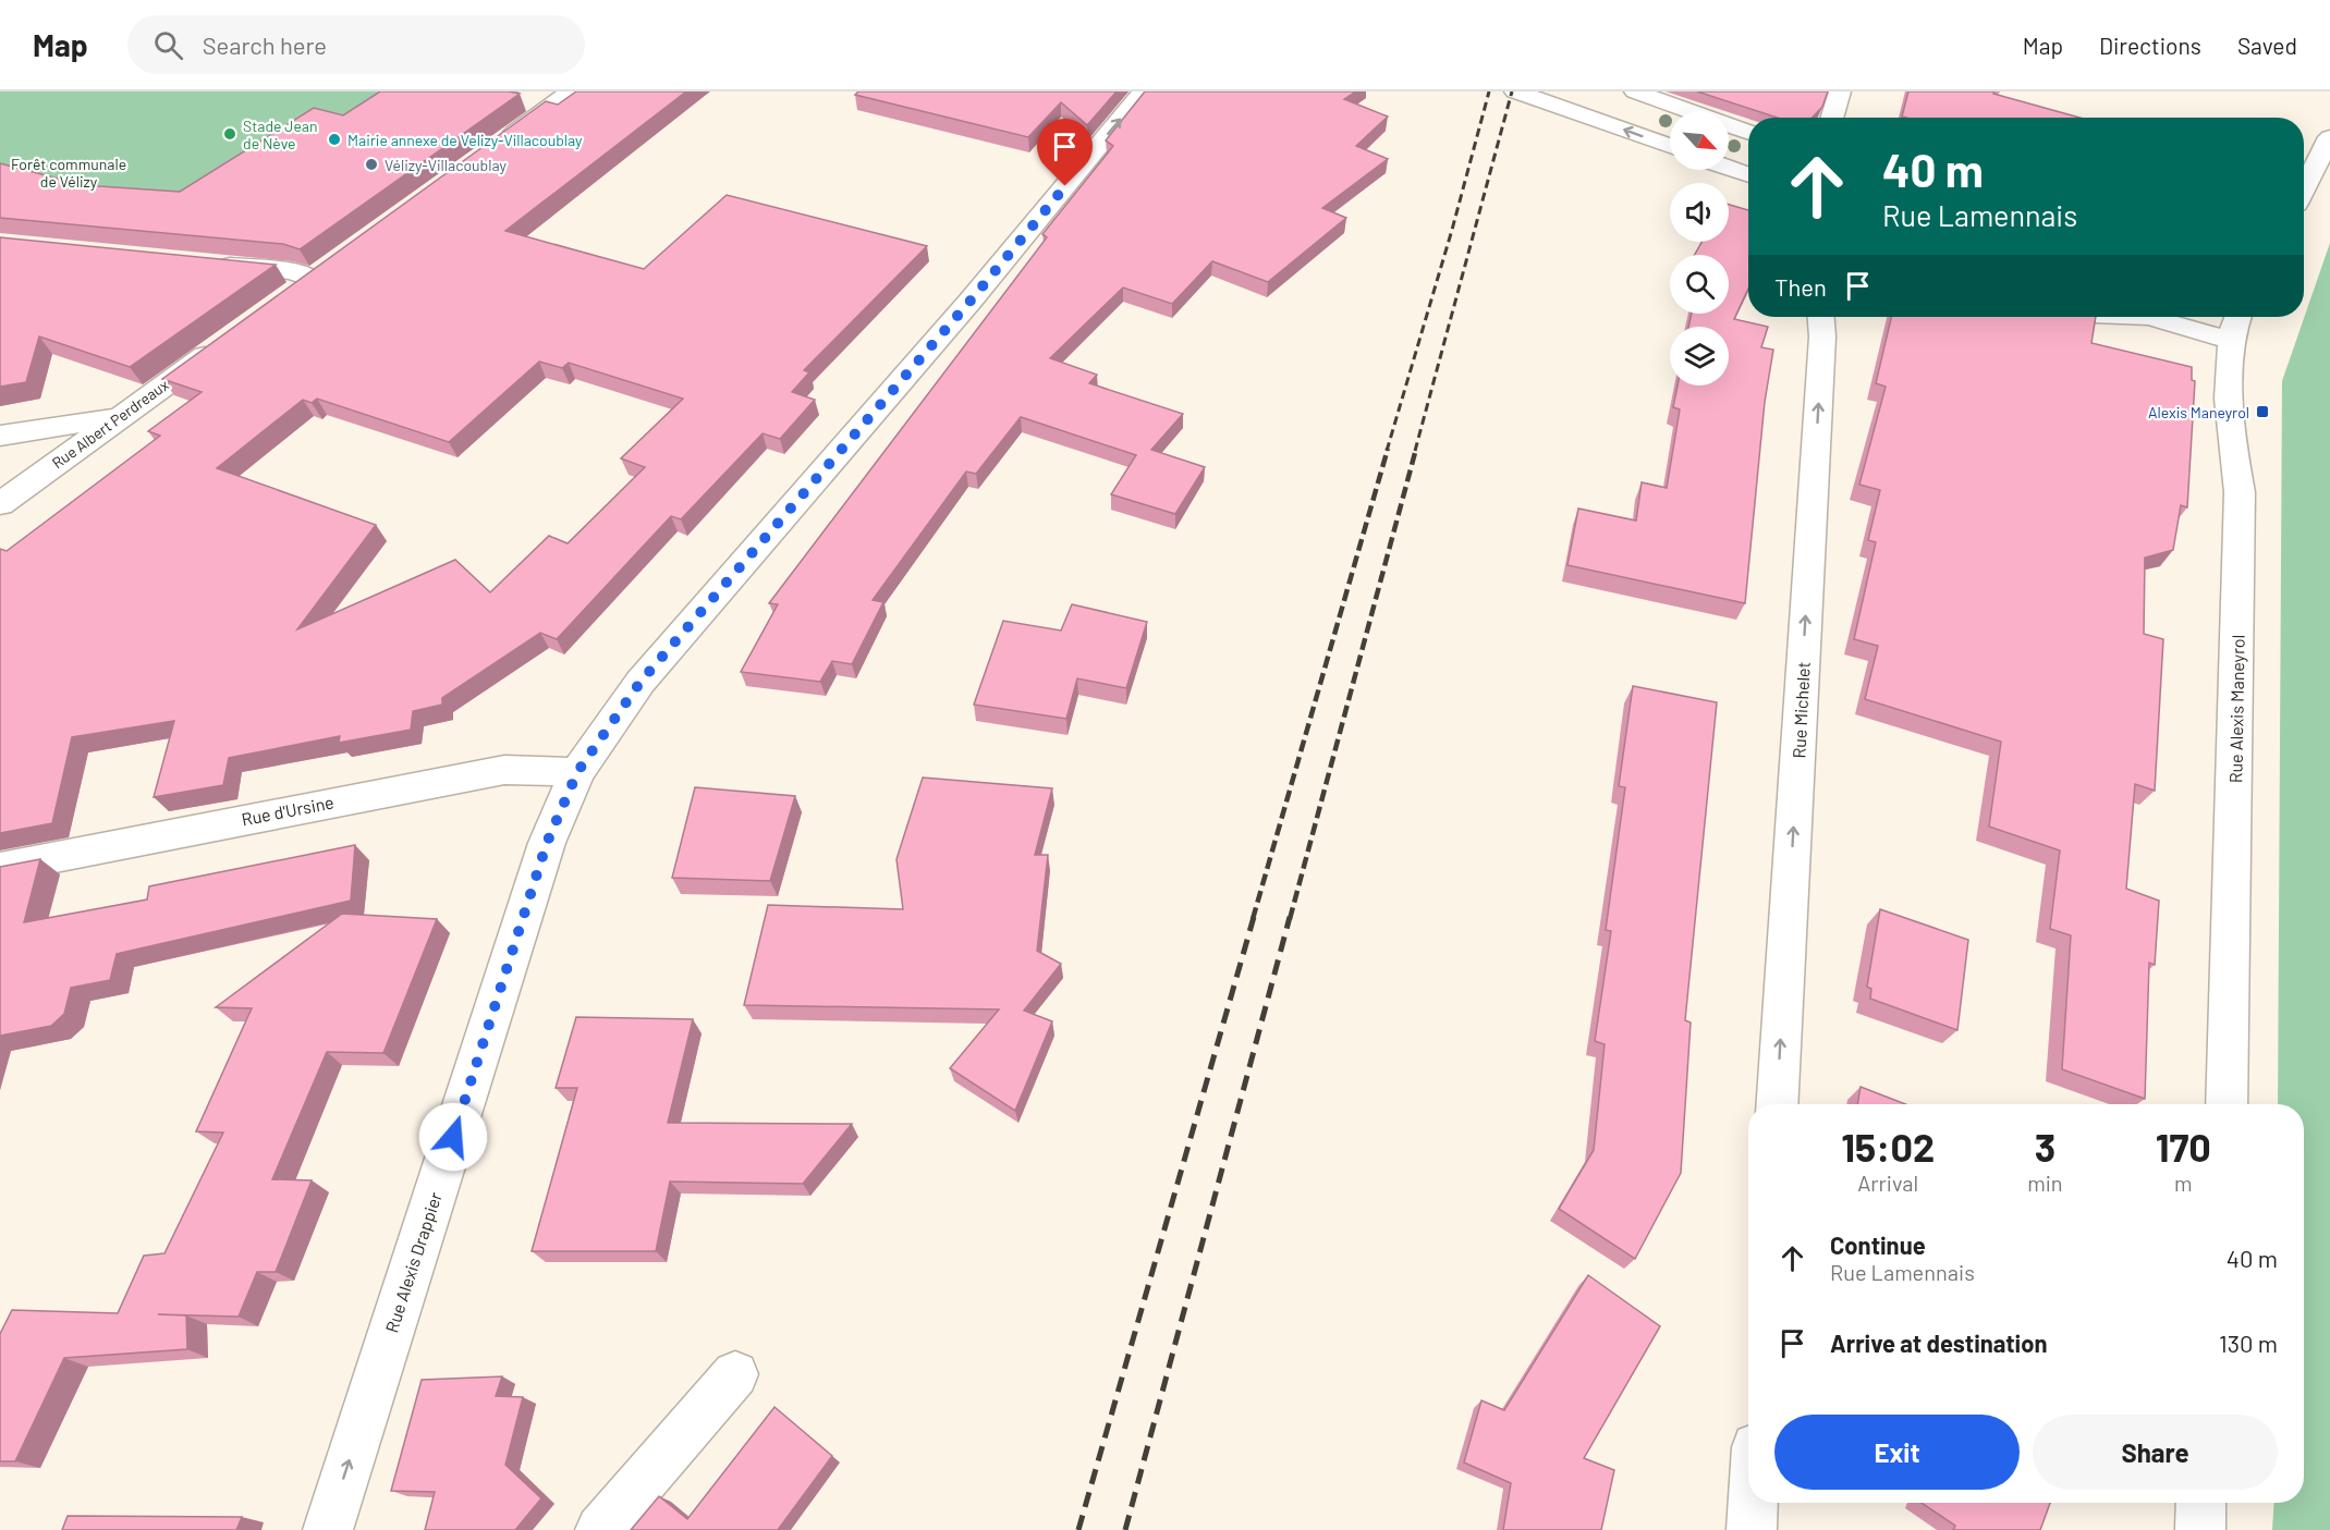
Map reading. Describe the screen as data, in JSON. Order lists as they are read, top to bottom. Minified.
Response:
{"streets":{"street":["Rue Albert Perdreaux","Rue Alexis Maneyrol","Rue Michelet","Rue d'Ursine","Rue Alexis Drappier"]},"crossings":[["Rue d'Ursine","Rue Alexis Drappier"]],"one_way":["Rue Michelet","Rue Alexis Drappier"],"parks":["Forêt communale de Vélizy"],"places":{"other":["Stade Jean de Nève","Mairie annexe de Velizy-Villacoublay","Vélizy-Villacoublay"],"transit":["Alexis Maneyrol"]},"north":"bottom right","page":{"header":"Map","search":"Search here","nav":["Map","Directions","Saved"],"turn":["40 m","Rue Lamennais"],"then":"Then","eta":["15:02","Arrival","3","min","170","m"],"list":[{"name":"Continue","note":"Rue Lamennais","value":"40 m"},{"name":"Arrive at destination","value":"130 m"}],"buttons":["Exit","Share"]}}
